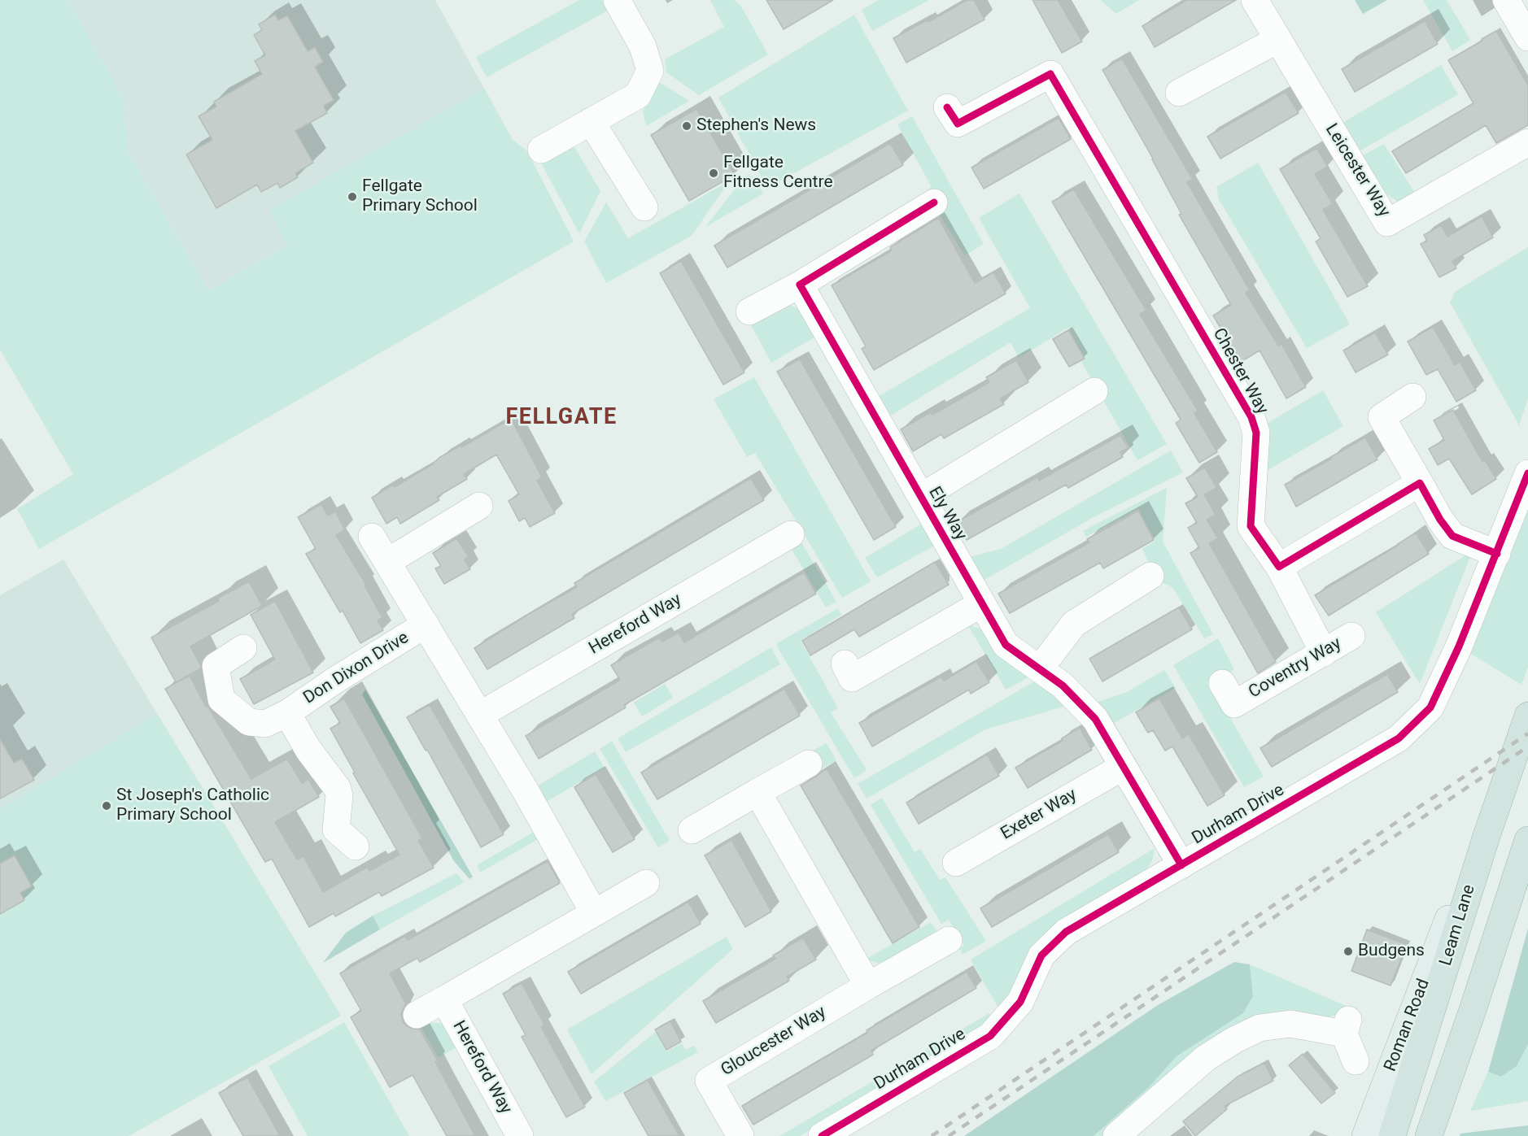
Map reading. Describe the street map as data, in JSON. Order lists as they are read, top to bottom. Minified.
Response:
{"streets":{"highway":["Leam Lane"],"main road":["Roman Road"],"street":["Leicester Way","Chester Way","Ely Way","Hereford Way","Don Dixon Drive","Coventry Way","Exeter Way","Durham Drive","Gloucester Way"]},"crossings":[["Chester Way","Coventry Way"],["Ely Way","Exeter Way"],["Ely Way","Durham Drive"],["Leam Lane","Roman Road"]],"districts":["FELLGATE"],"places":["Stephen's News","Fellgate Fitness Centre","Fellgate Primary School","St Joseph's Catholic Primary School","Budgens"]}
